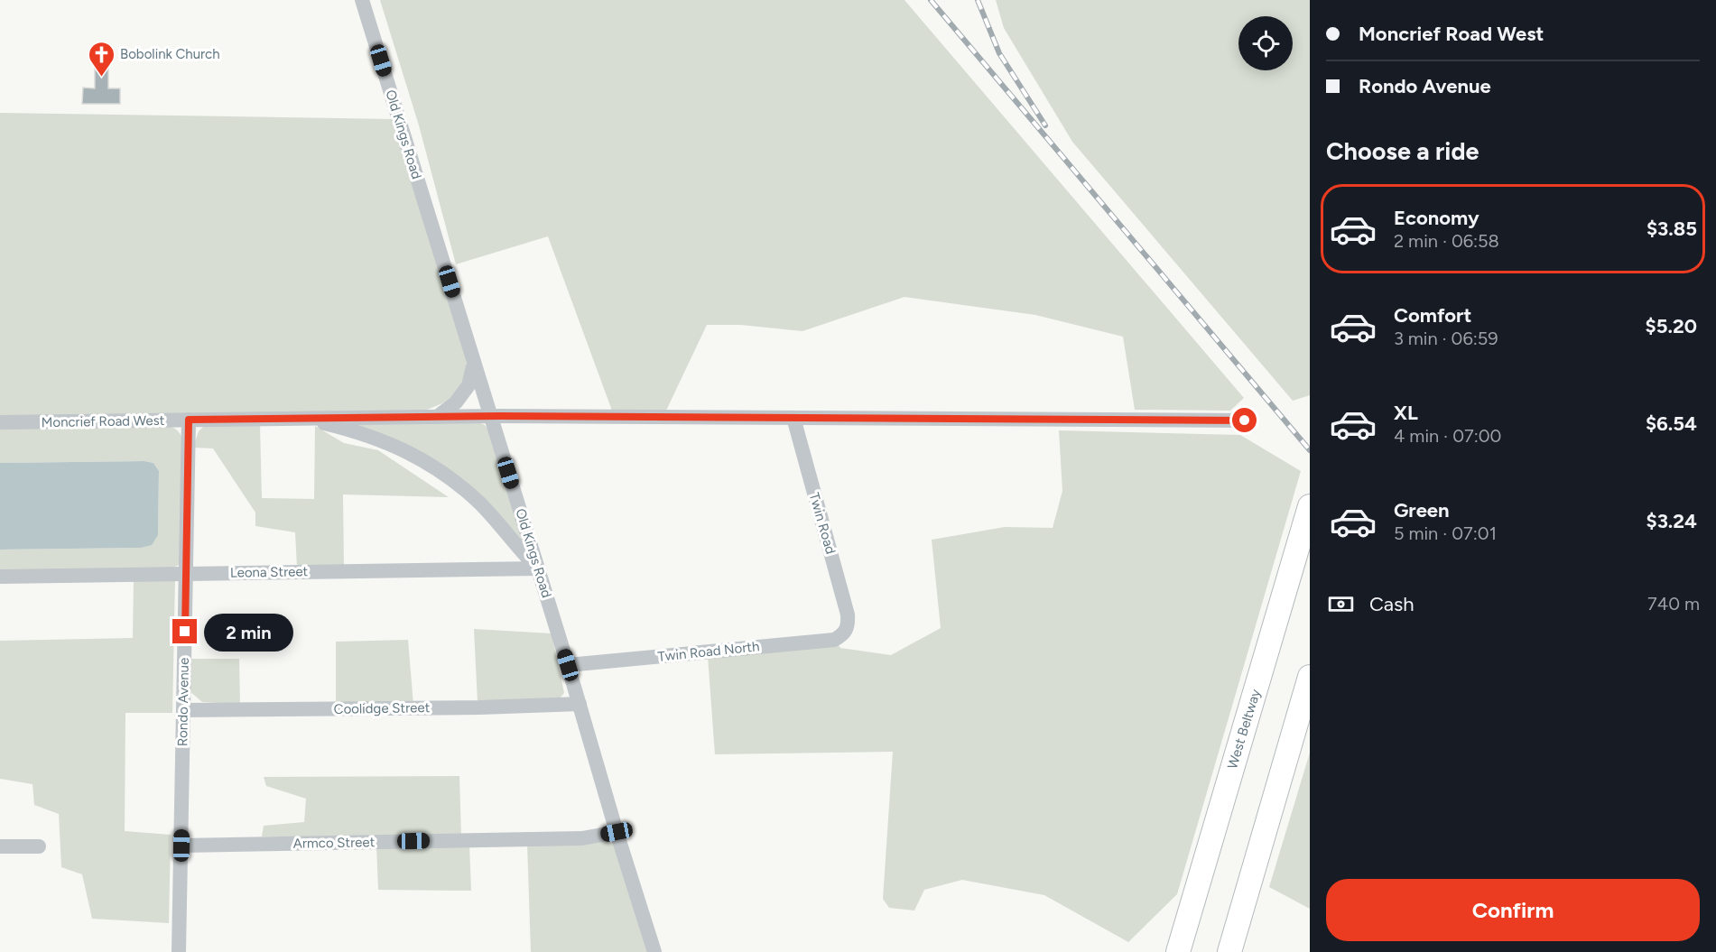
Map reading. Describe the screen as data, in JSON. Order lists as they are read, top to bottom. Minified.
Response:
{"streets":{"highway":["West Beltway"],"street":["Old Kings Road","Moncrief Road West","Twin Road","Leona Street","Twin Road North","Rondo Avenue","Coolidge Street","Armco Street"]},"crossings":[["Old Kings Road","Moncrief Road West"],["Old Kings Road","Leona Street"],["Old Kings Road","Twin Road North"],["Old Kings Road","Coolidge Street"],["Old Kings Road","Armco Street"],["Moncrief Road West","Twin Road"],["Moncrief Road West","Rondo Avenue"],["Twin Road","Twin Road North"],["Leona Street","Rondo Avenue"],["Rondo Avenue","Coolidge Street"],["Rondo Avenue","Armco Street"]],"places":{"church":["Bobolink Church"]},"page":{"banner":["Moncrief Road West","Rondo Avenue"],"heading":"Choose a ride","list":[{"name":"Economy","note":"2 min · 06:58","value":"$3.85"},{"name":"Comfort","note":"3 min · 06:59","value":"$5.20"},{"name":"XL","note":"4 min · 07:00","value":"$6.54"},{"name":"Green","note":"5 min · 07:01","value":"$3.24"}],"pay":["Cash","740 m"],"bubble":"2 min","buttons":"Confirm"}}
